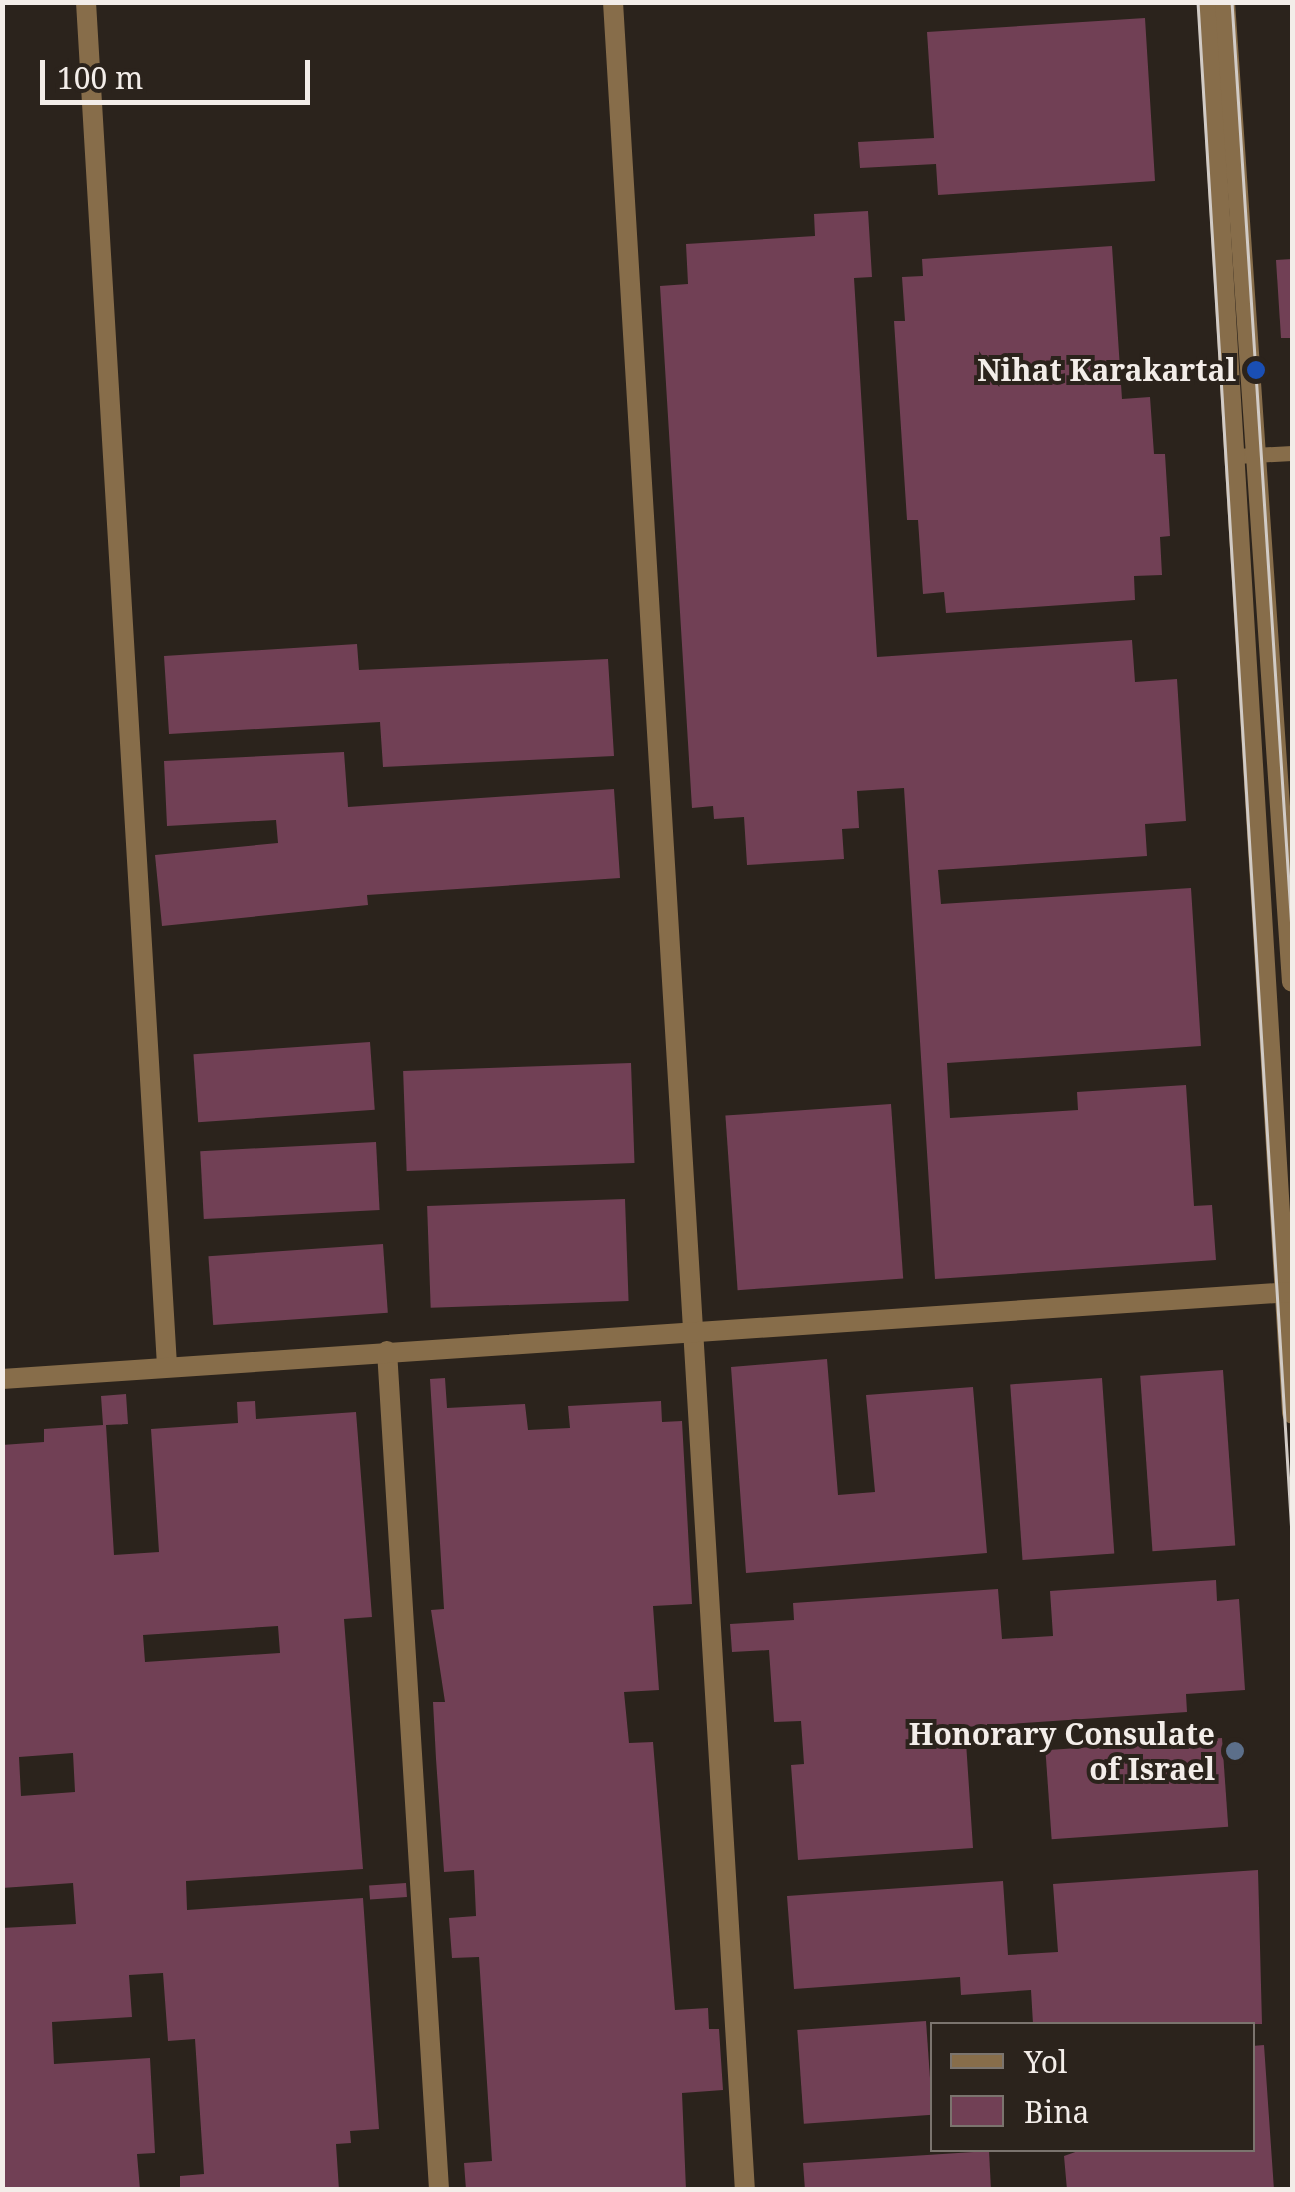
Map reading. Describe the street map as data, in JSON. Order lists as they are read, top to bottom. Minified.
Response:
{"places":["Nihat Karakartal","Honorary Consulate of Israel"],"legend":["Yol","Bina"],"scale_bar":"100 m"}
